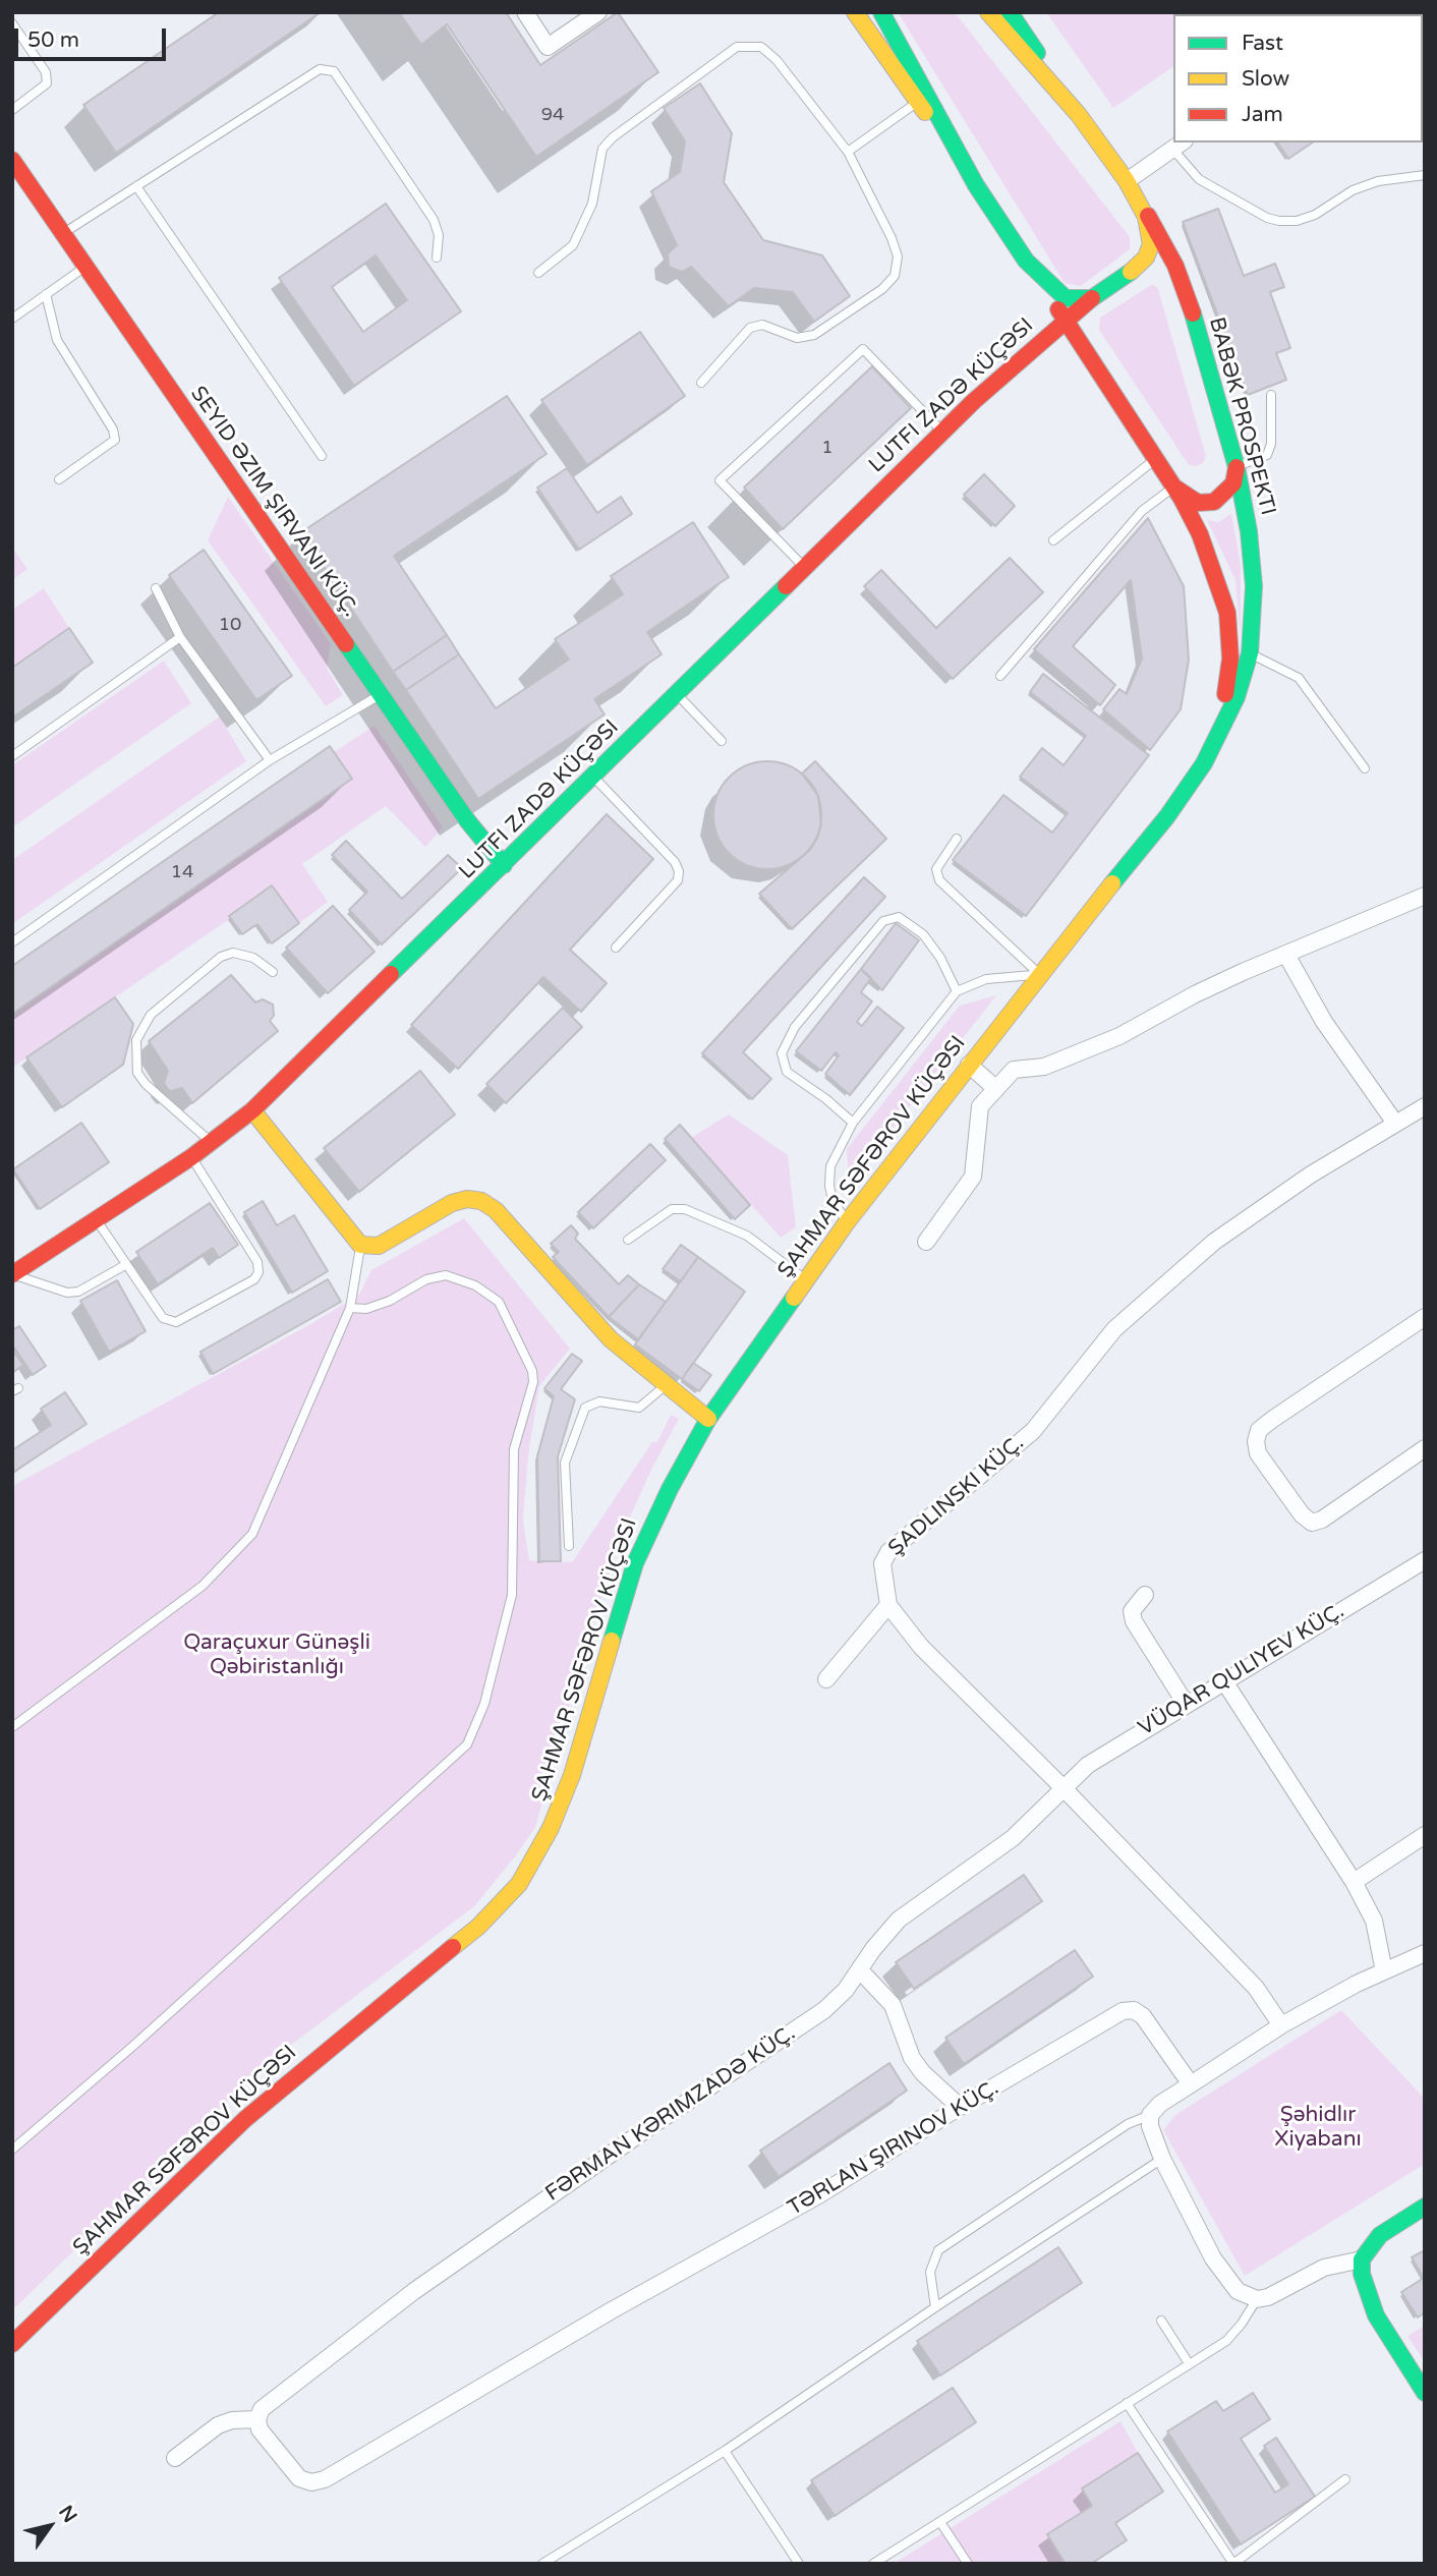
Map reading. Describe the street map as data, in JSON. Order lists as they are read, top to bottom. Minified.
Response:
{"streets":{"main road":["LUTFI ZADƏ KÜÇƏSI","BABƏK PROSPEKTI","SEYID ƏZIM ŞIRVANI KÜÇ.","ŞAHMAR SƏFƏROV KÜÇƏSI"],"street":["ŞADLINSKI KÜÇ.","VÜQAR QULIYEV KÜÇ.","FƏRMAN KƏRIMZADƏ KÜÇ.","TƏRLAN ŞIRINOV KÜÇ."]},"crossings":[["LUTFI ZADƏ KÜÇƏSI","BABƏK PROSPEKTI"],["LUTFI ZADƏ KÜÇƏSI","SEYID ƏZIM ŞIRVANI KÜÇ."],["BABƏK PROSPEKTI","ŞAHMAR SƏFƏROV KÜÇƏSI"],["ŞADLINSKI KÜÇ.","VÜQAR QULIYEV KÜÇ."],["ŞADLINSKI KÜÇ.","FƏRMAN KƏRIMZADƏ KÜÇ."],["VÜQAR QULIYEV KÜÇ.","FƏRMAN KƏRIMZADƏ KÜÇ."],["FƏRMAN KƏRIMZADƏ KÜÇ.","TƏRLAN ŞIRINOV KÜÇ."]],"parks":["Qaraçuxur Günəşli Qəbiristanlığı","Şəhidlır Xiyabanı"],"house_numbers":["94","1","10","14"],"legend":["Fast","Slow","Jam"],"scale_bar":"50 m","north":"top right"}
